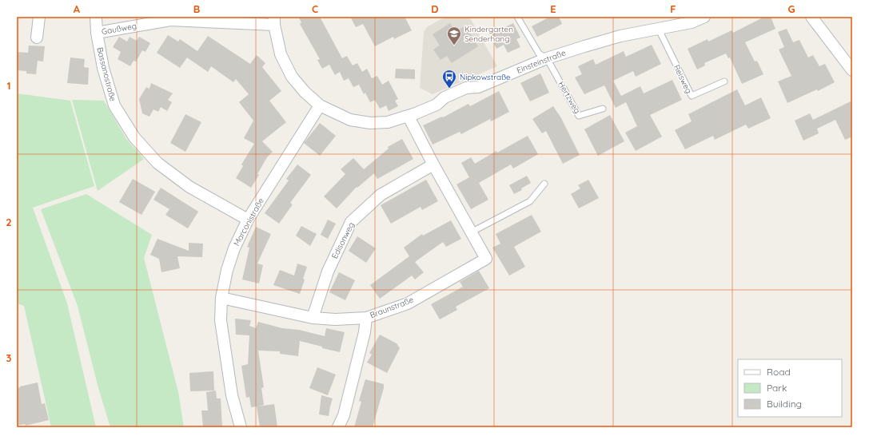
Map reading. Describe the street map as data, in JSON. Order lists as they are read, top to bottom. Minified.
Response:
{"streets":{"street":["Gaußweg","Einsteinstraße","Bassanostraße","Marconistraße","Edisonweg","Braunstraße"],"lane":["Reisweg","Hertzweg"]},"crossings":[["Gaußweg","Einsteinstraße"],["Gaußweg","Bassanostraße"],["Einsteinstraße","Reisweg"],["Einsteinstraße","Hertzweg"],["Einsteinstraße","Marconistraße"],["Bassanostraße","Marconistraße"],["Marconistraße","Braunstraße"],["Edisonweg","Braunstraße"]],"places":{"school or university":["Kindergarten Senderhang"],"bus stop":["Nipkowstraße"]},"legend":["Road","Park","Building"],"grid":{"columns":["A","B","C","D","E","F","G"],"rows":["1","2","3"]}}
